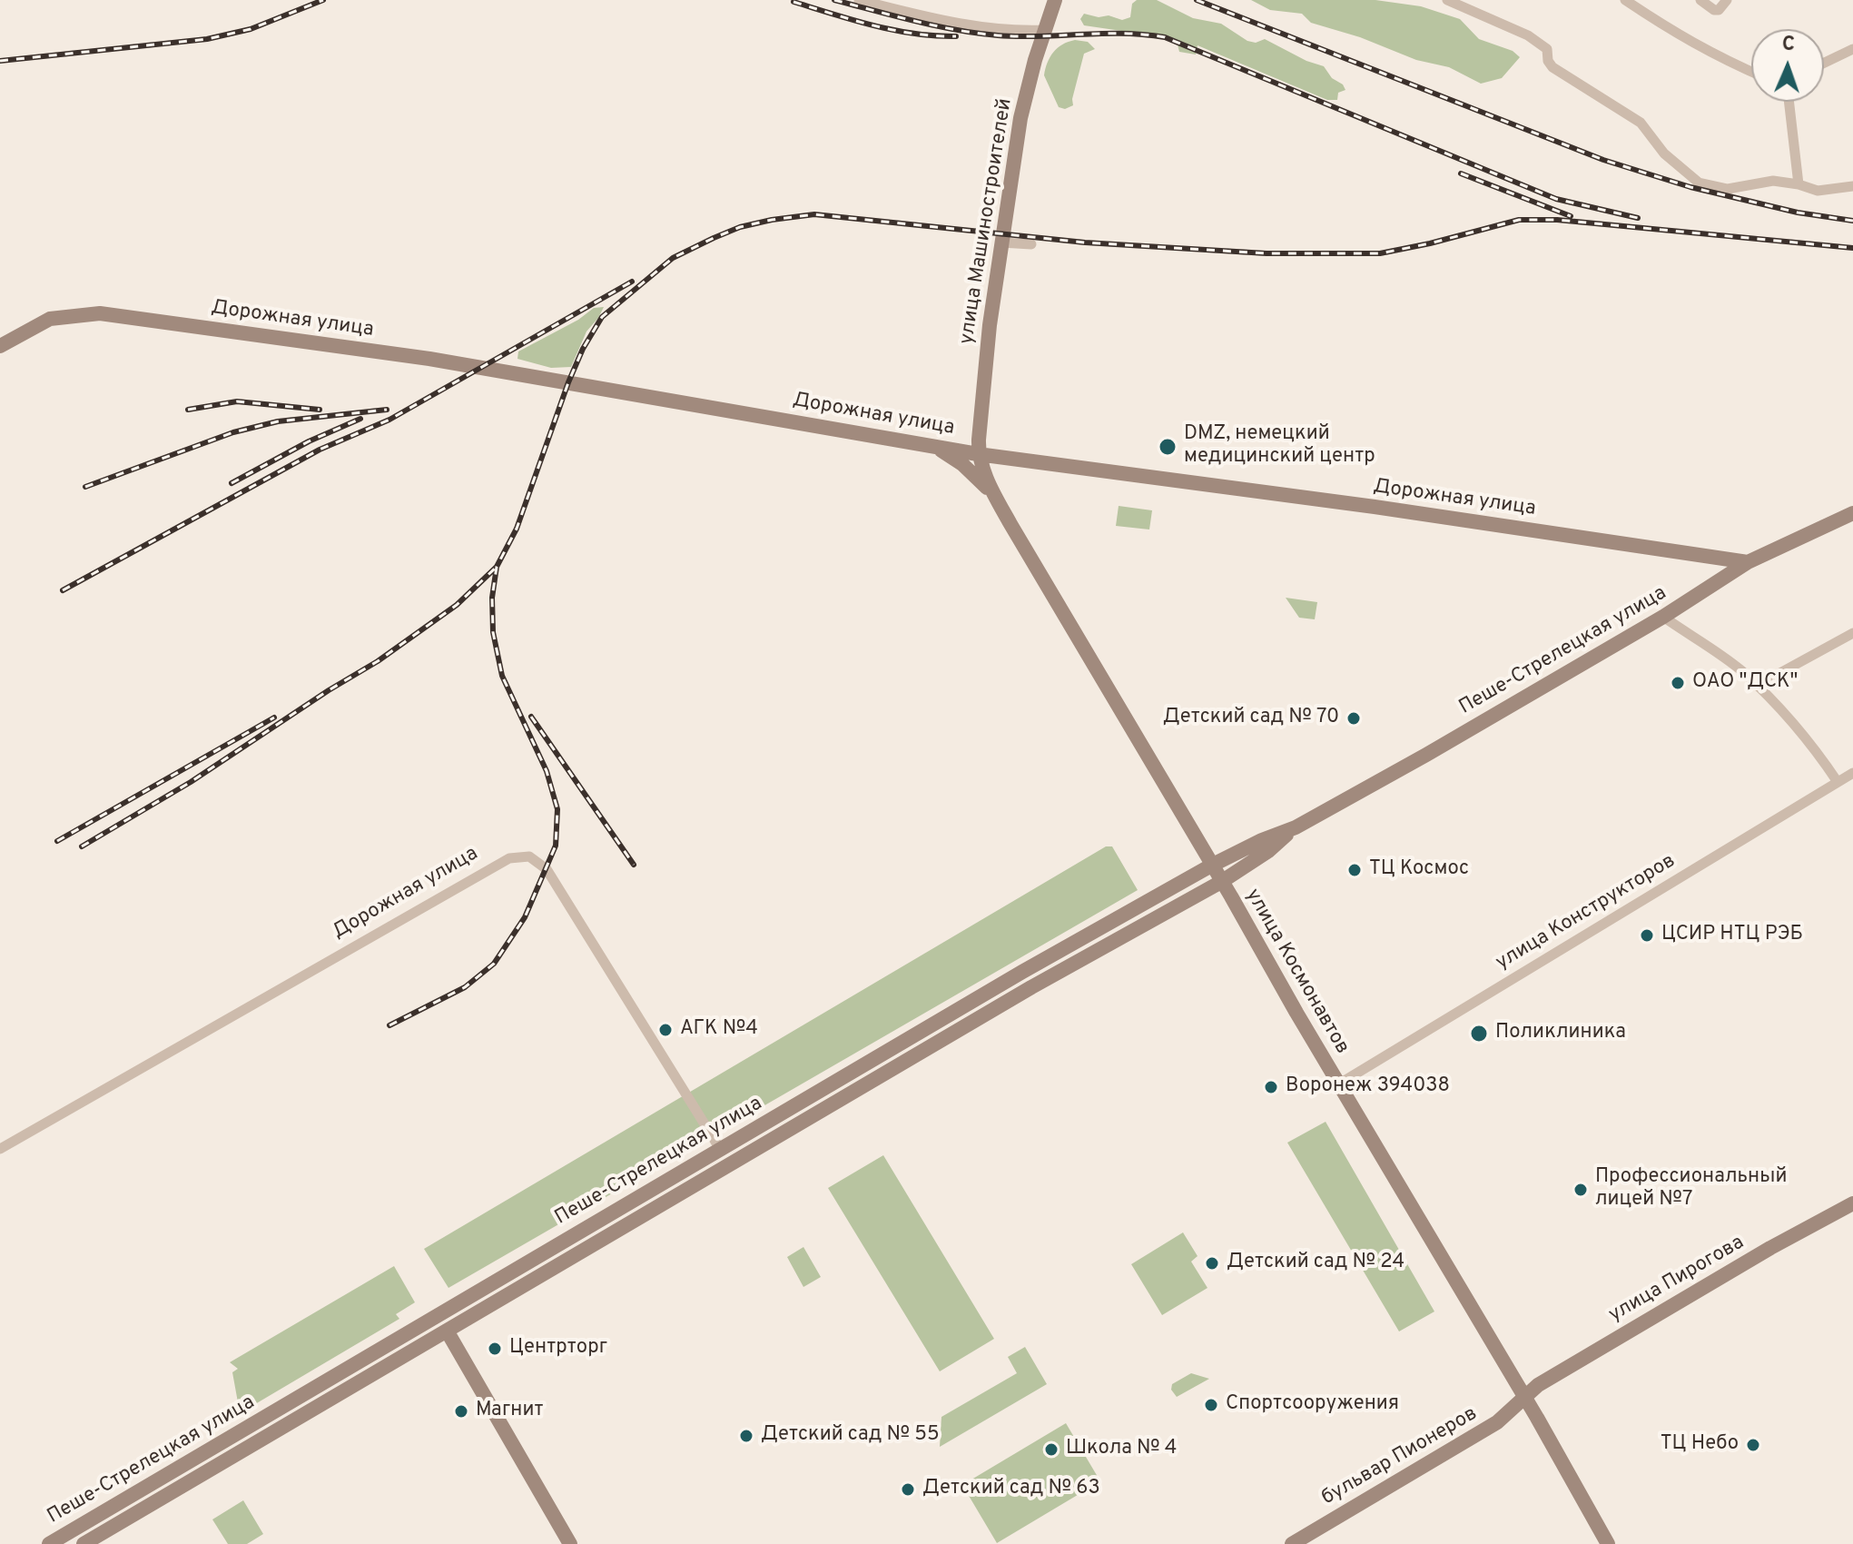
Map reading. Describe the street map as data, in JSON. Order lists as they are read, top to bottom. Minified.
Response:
{"streets":{"street":["улица Машиностроителей","Дорожная улица","Пеше-Стрелецкая улица","улица Конструкторов","улица Космонавтов","улица Пирогова","бульвар Пионеров"]},"crossings":[["улица Машиностроителей","Дорожная улица"],["улица Машиностроителей","улица Космонавтов"],["Дорожная улица","Пеше-Стрелецкая улица"],["Дорожная улица","улица Космонавтов"],["Пеше-Стрелецкая улица","улица Космонавтов"],["улица Конструкторов","улица Космонавтов"],["улица Космонавтов","улица Пирогова"],["улица Космонавтов","бульвар Пионеров"],["улица Пирогова","бульвар Пионеров"]],"places":["DMZ, немецкий медицинский центр","ОАО \"ДСК\"","Детский сад № 70","ТЦ Космос","ЦСИР НТЦ РЭБ","АГК №4","Поликлиника","Воронеж 394038","Профессиональный лицей №7","Детский сад № 24","Центрторг","Спортсооружения","Магнит","Детский сад № 55","ТЦ Небо","Школа № 4","Детский сад № 63"],"north":"top"}
